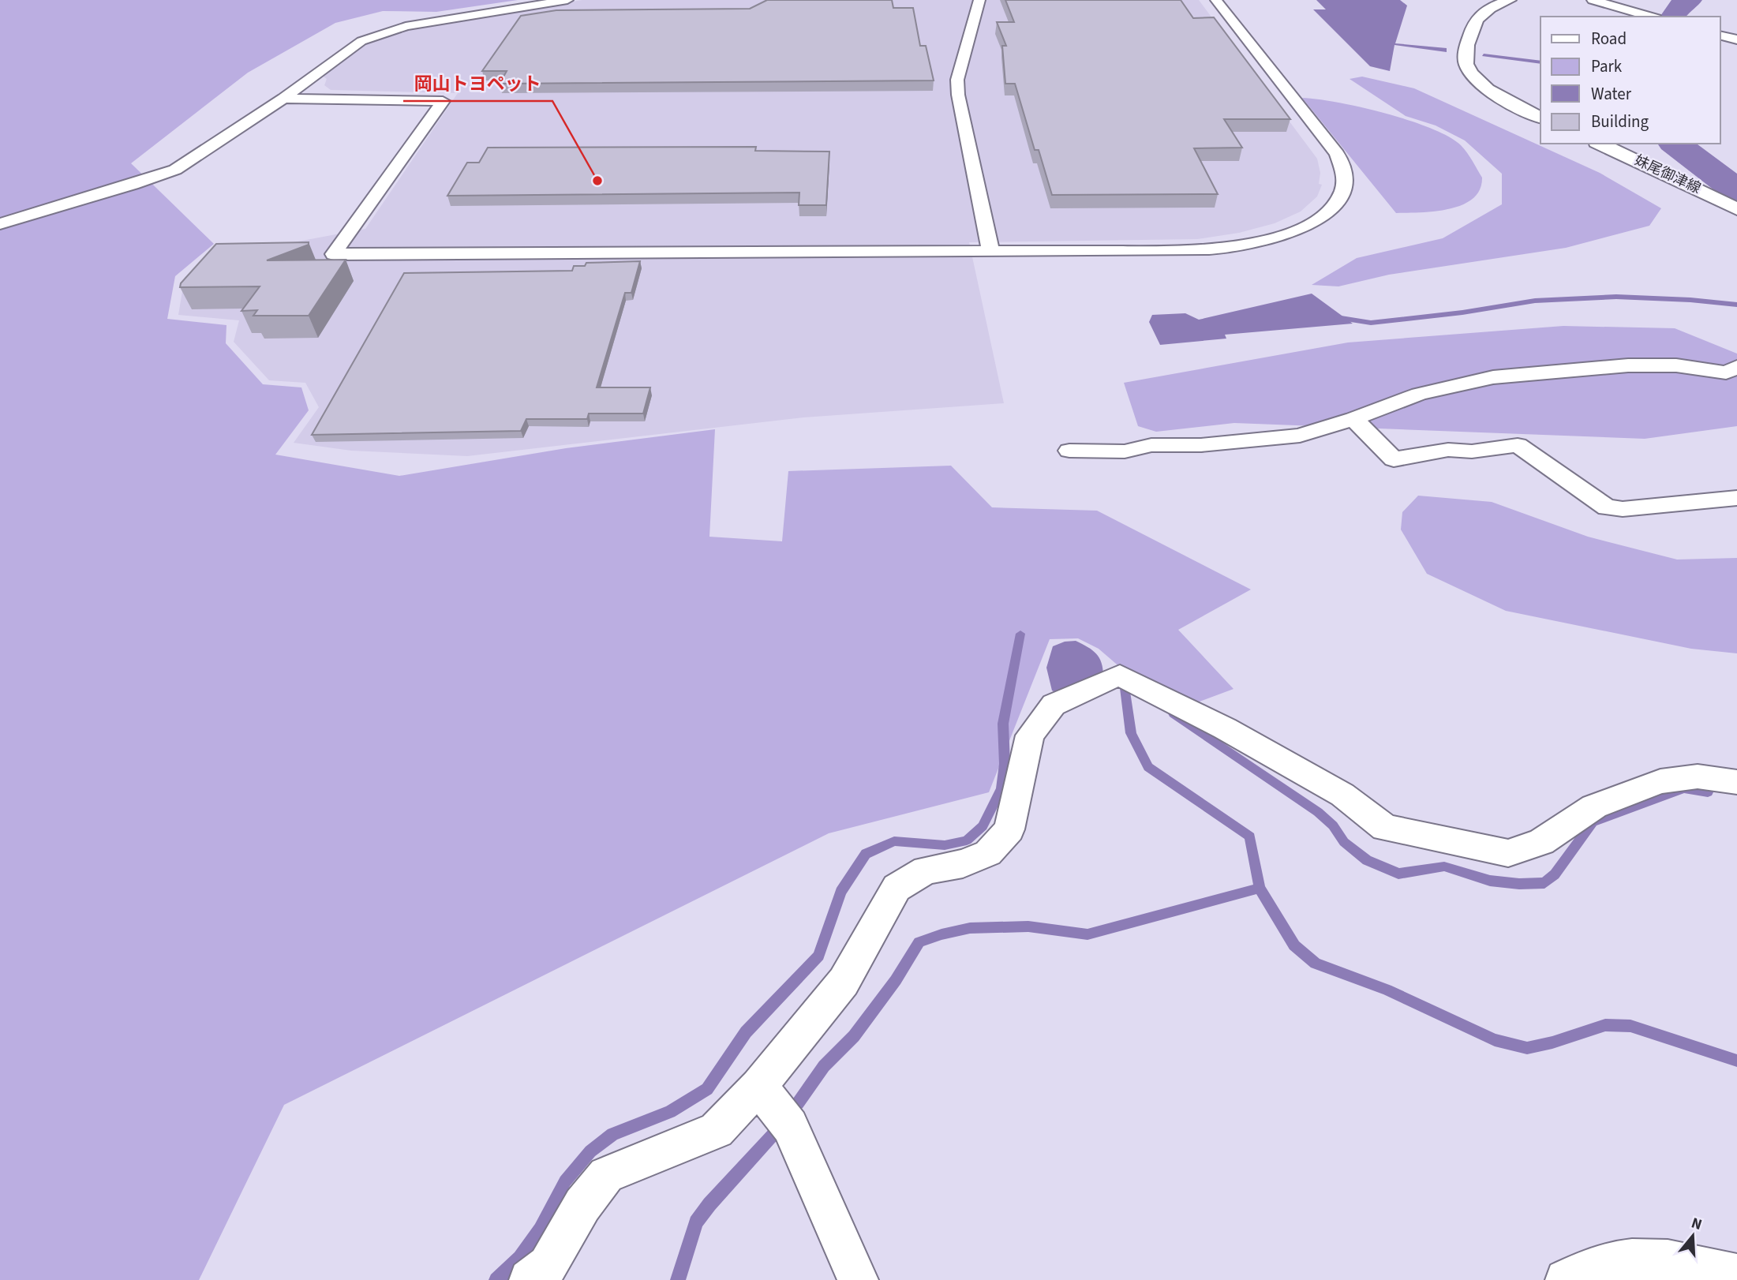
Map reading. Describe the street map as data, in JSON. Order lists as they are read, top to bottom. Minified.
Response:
{"streets":{"main road":["妹尾御津線"]},"places":["岡山トヨペット"],"legend":["Road","Park","Water","Building"],"north":"top"}
